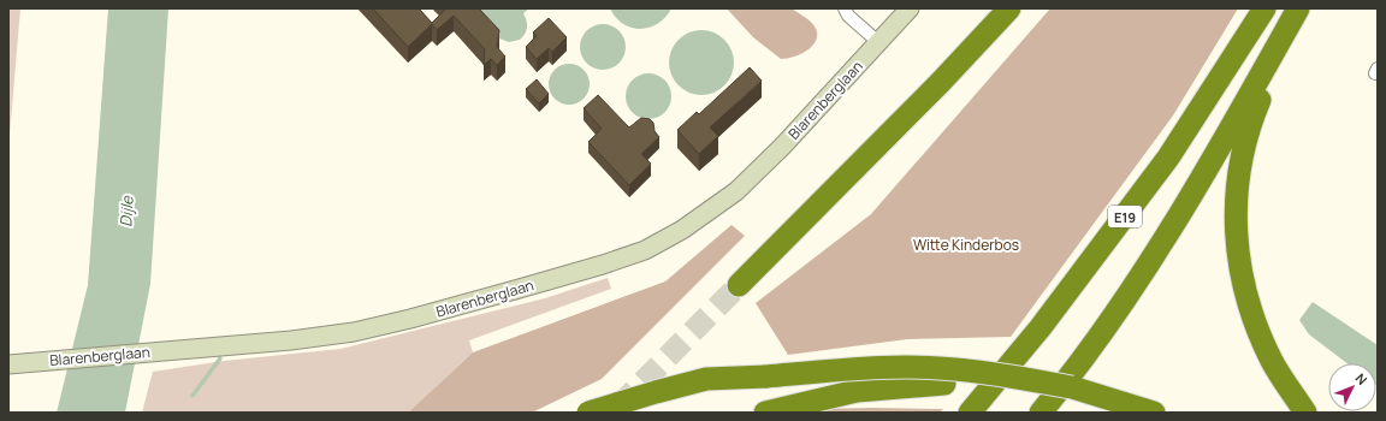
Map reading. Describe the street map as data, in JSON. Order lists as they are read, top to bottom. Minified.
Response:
{"streets":{"highway":["E19"],"street":["Blarenberglaan"]},"water":["Dijle"],"parks":["Witte Kinderbos"],"north":"top right"}
